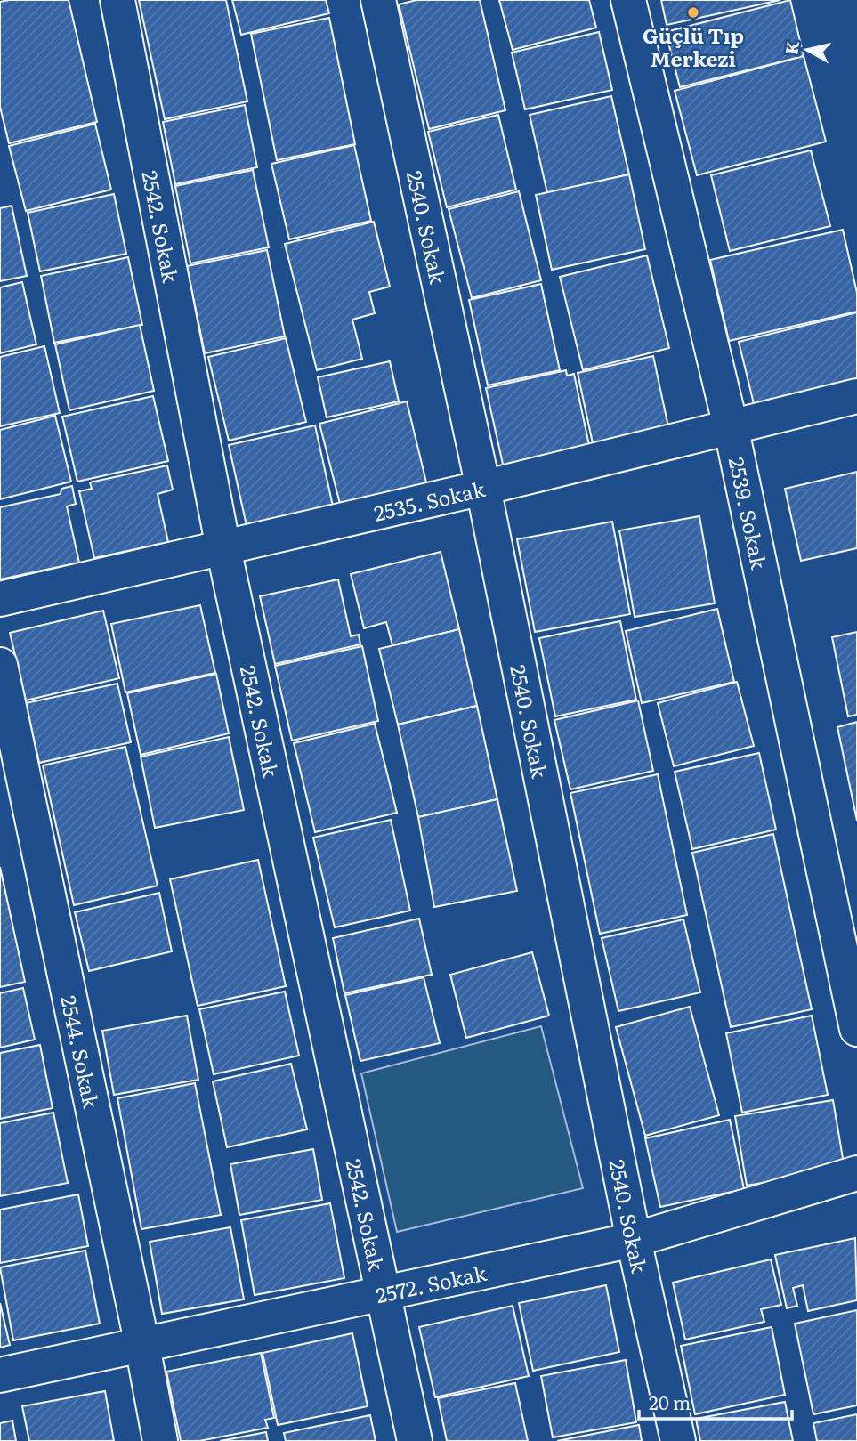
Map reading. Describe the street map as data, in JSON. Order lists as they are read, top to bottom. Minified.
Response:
{"streets":{"street":["2540. Sokak","2542. Sokak","2535. Sokak","2539. Sokak","2544. Sokak","2572. Sokak"]},"crossings":[["2540. Sokak","2535. Sokak"],["2540. Sokak","2572. Sokak"],["2542. Sokak","2535. Sokak"],["2542. Sokak","2572. Sokak"],["2535. Sokak","2539. Sokak"],["2544. Sokak","2572. Sokak"]],"places":["Güçlü Tıp Merkezi"],"scale_bar":"20 m","north":"left"}
